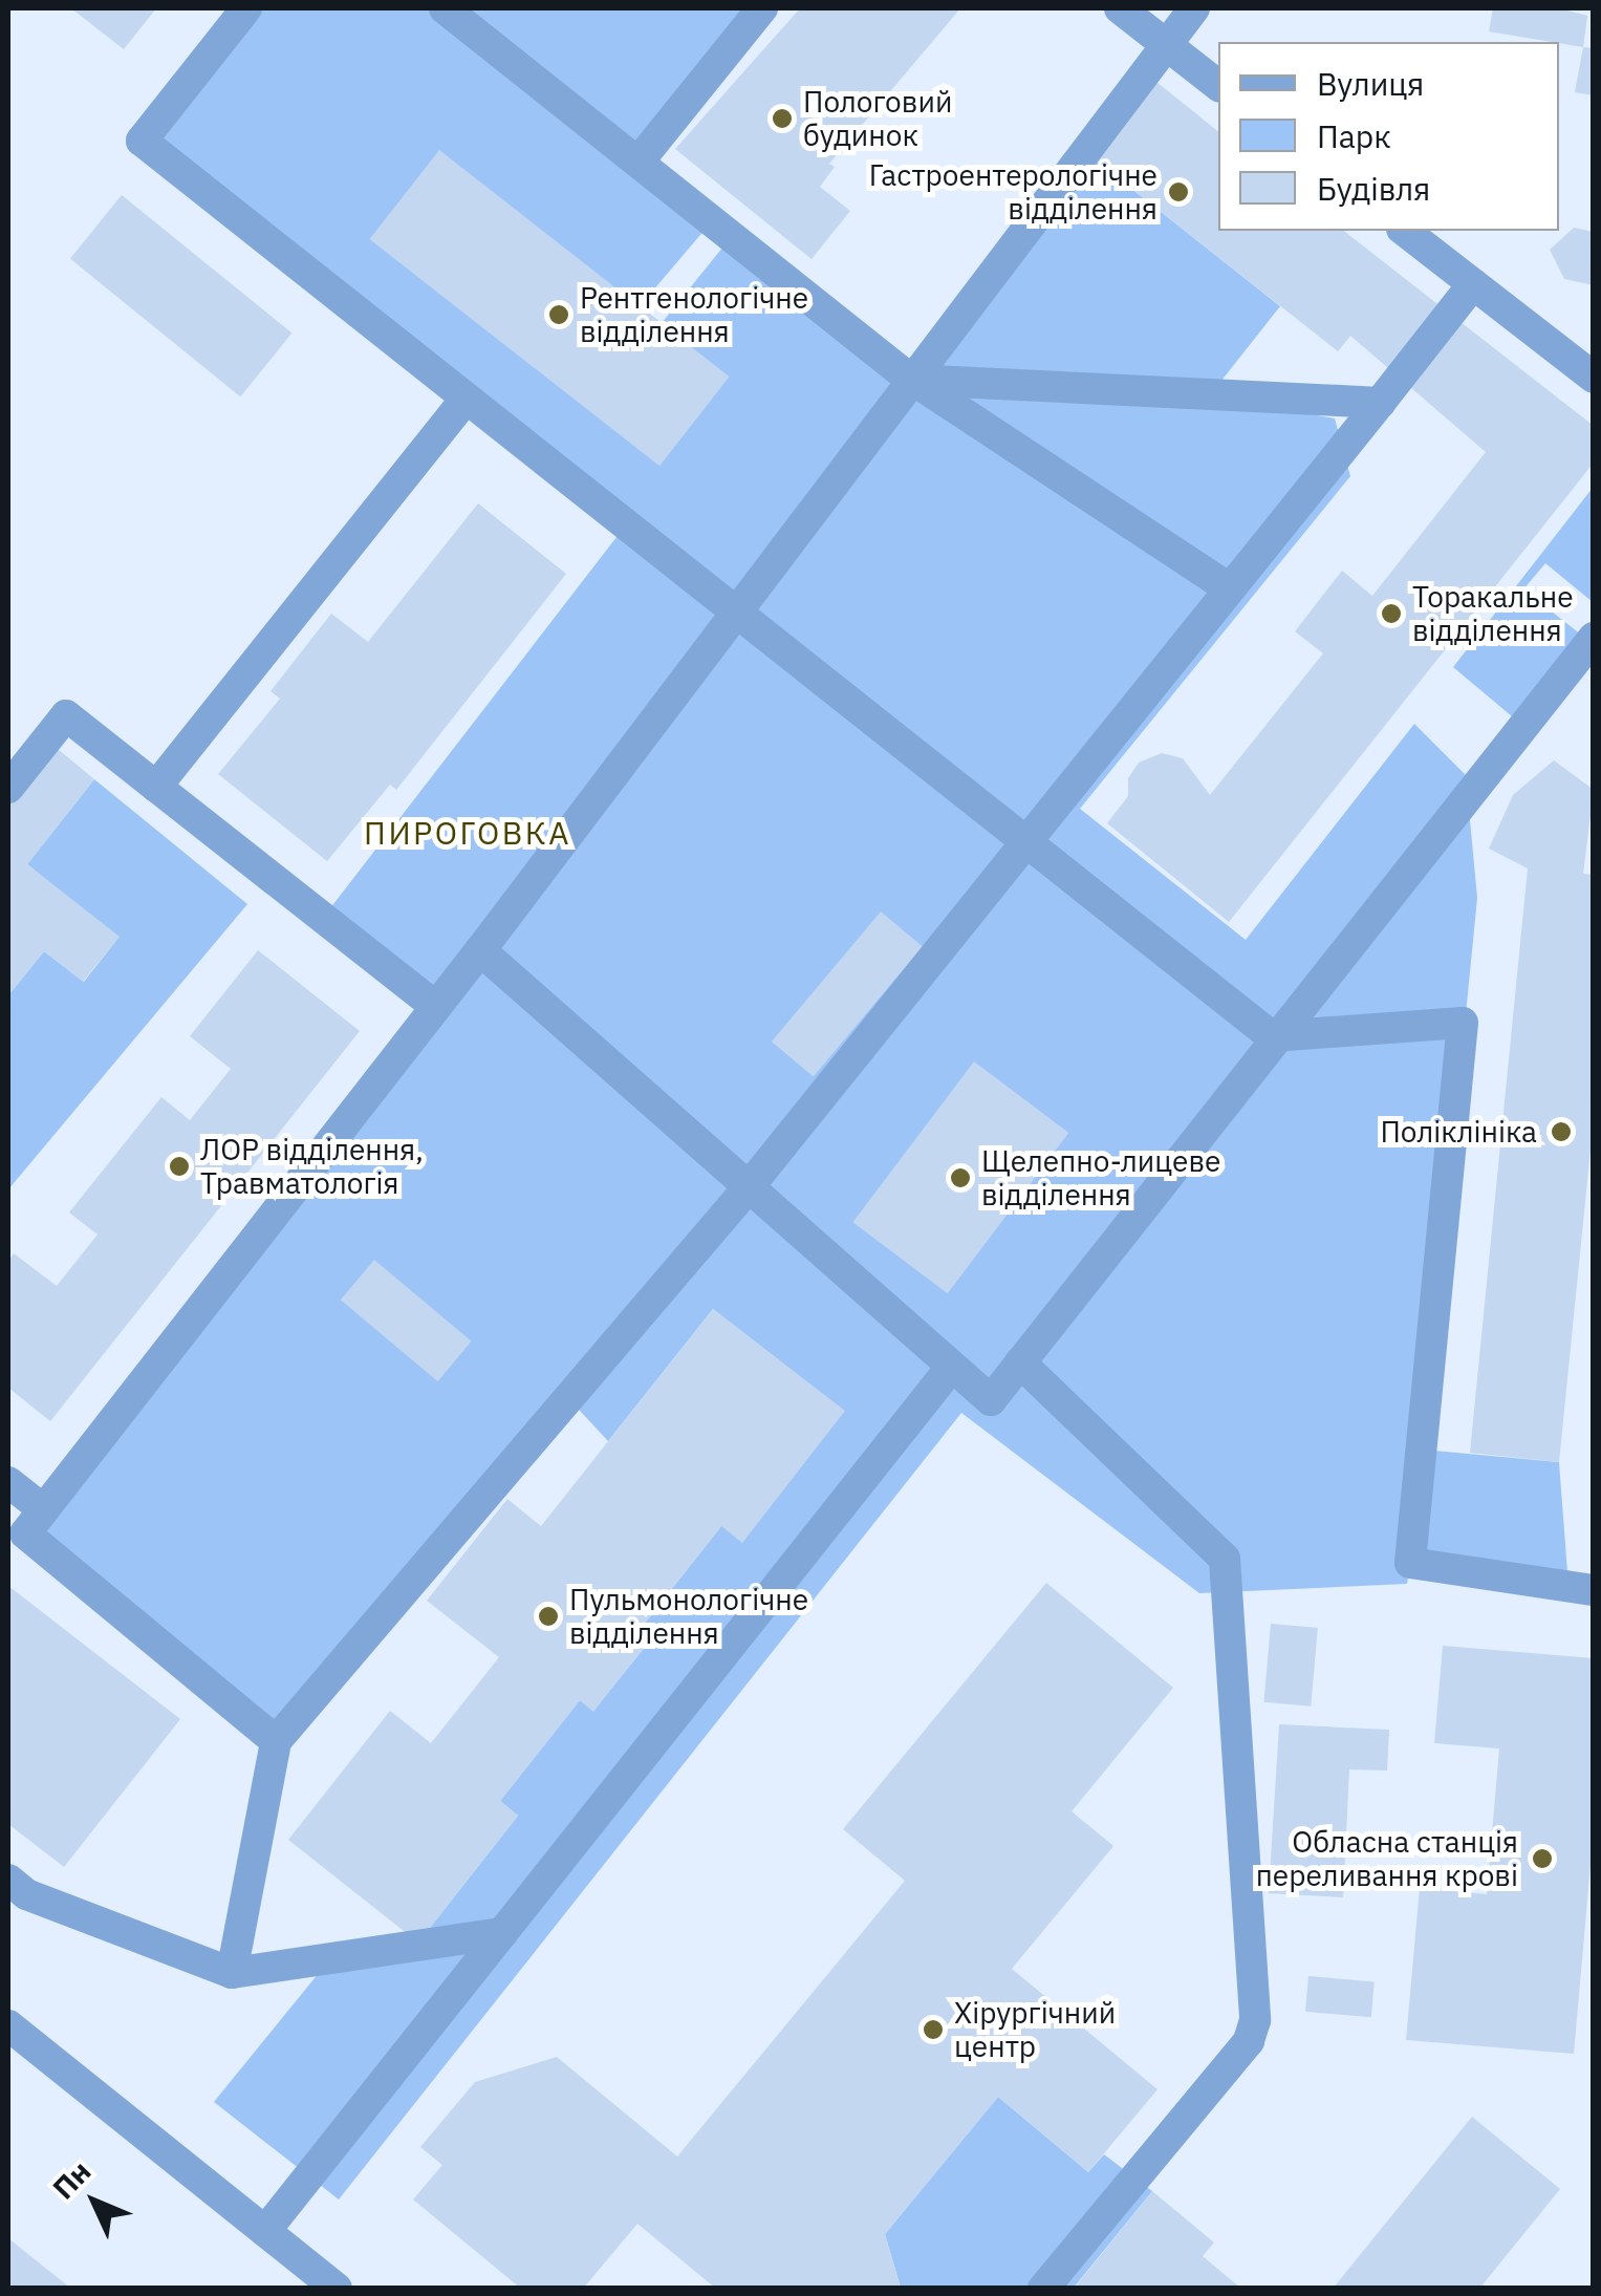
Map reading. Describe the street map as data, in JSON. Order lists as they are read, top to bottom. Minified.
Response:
{"districts":["ПИРОГОВКА"],"places":["Пологовий будинок","Гастроентерологічне відділення","Рентгенологічне відділення","Торакальне відділення","Поліклініка","ЛОР відділення, Травматологія","Щелепно-лицеве відділення","Пульмонологічне відділення","Обласна станція переливання крові","Хірургічний центр"],"legend":["Вулиця","Парк","Будівля"],"north":"top left"}
